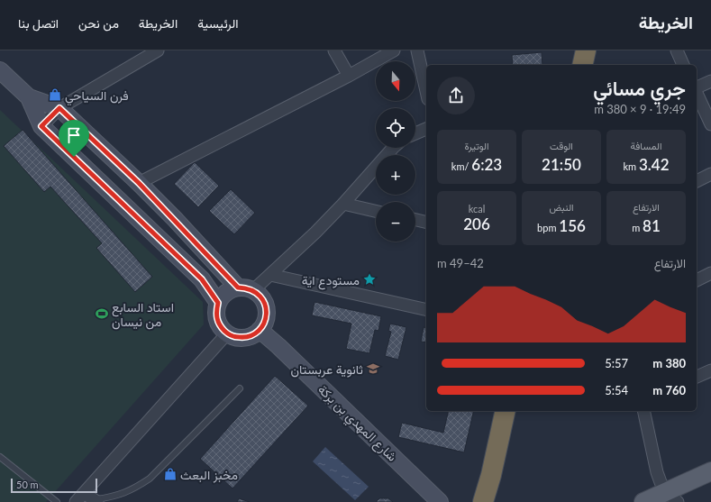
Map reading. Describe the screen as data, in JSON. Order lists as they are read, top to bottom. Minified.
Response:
{"streets":{"street":["شارع المهدي بن بركة"]},"places":{"shop":["فرن السياحي","مخبز البعث"],"place":["مستودع اية"],"sports":["استاد السابع من نيسان"],"school or university":["ثانوية عربستان"]},"scale_bar":"50 m","north":"bottom","page":{"header":"الخريطة","nav":["الرئيسية","الخريطة","من نحن","اتصل بنا"],"map_buttons":["+","−"],"heading":["جري مسائي","19:49 · 9 × 380 m"],"stats":[["المسافة","3.42 km"],["الوقت","21:50"],["الوتيرة","6:23 /km"],["الارتفاع","81 m"],["النبض","156 bpm"],["kcal","206"]],"chart":["الارتفاع","42–49 m"],"list":[{"name":"380 m","note":"5:57"},{"name":"760 m","note":"5:54"}],"scale":"50 m"}}
